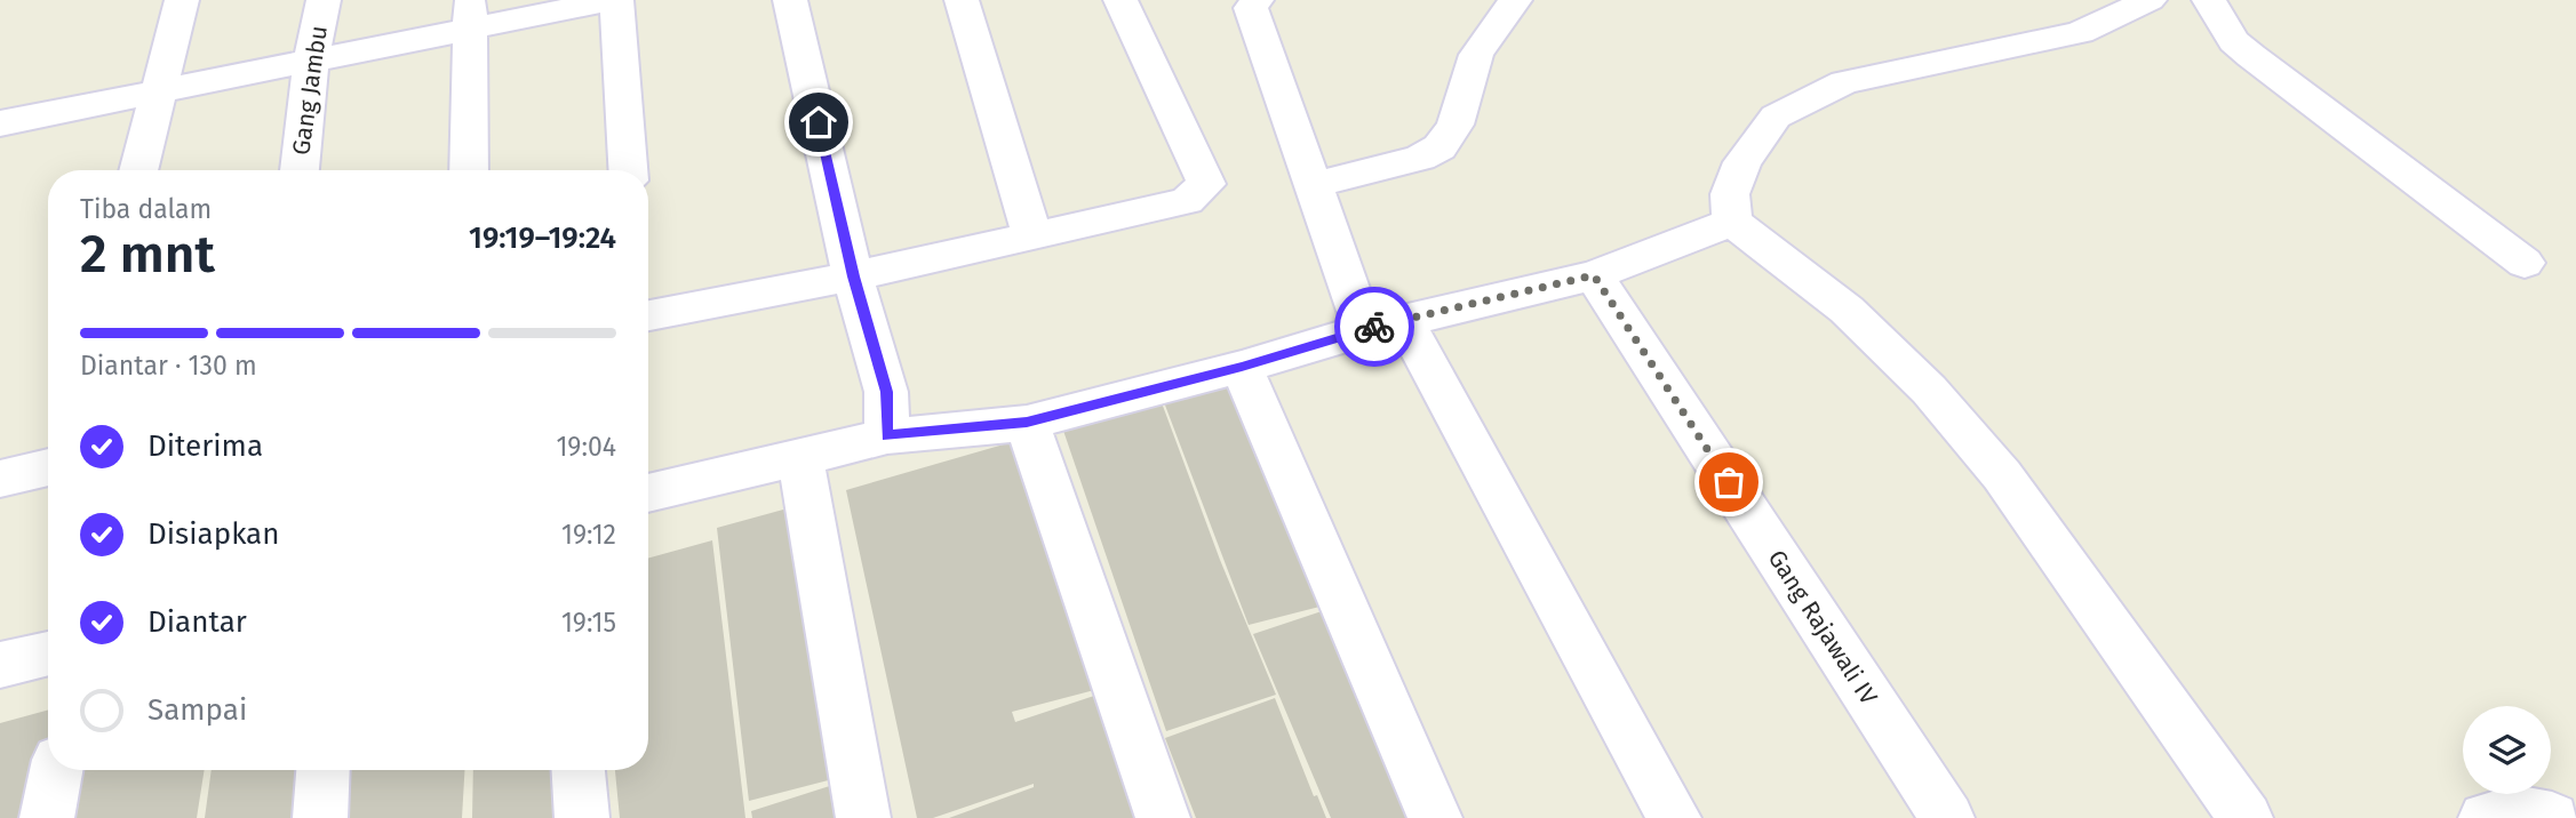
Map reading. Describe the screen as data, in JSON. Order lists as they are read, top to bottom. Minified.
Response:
{"streets":{"street":["Gang Jambu","Gang Rajawali IV"]},"page":{"heading":["2 mnt","Tiba dalam","19:19–19:24"],"bar":"Diantar · 130 m","list":[["Diterima","19:04"],["Disiapkan","19:12"],["Diantar","19:15"],"Sampai"]}}
